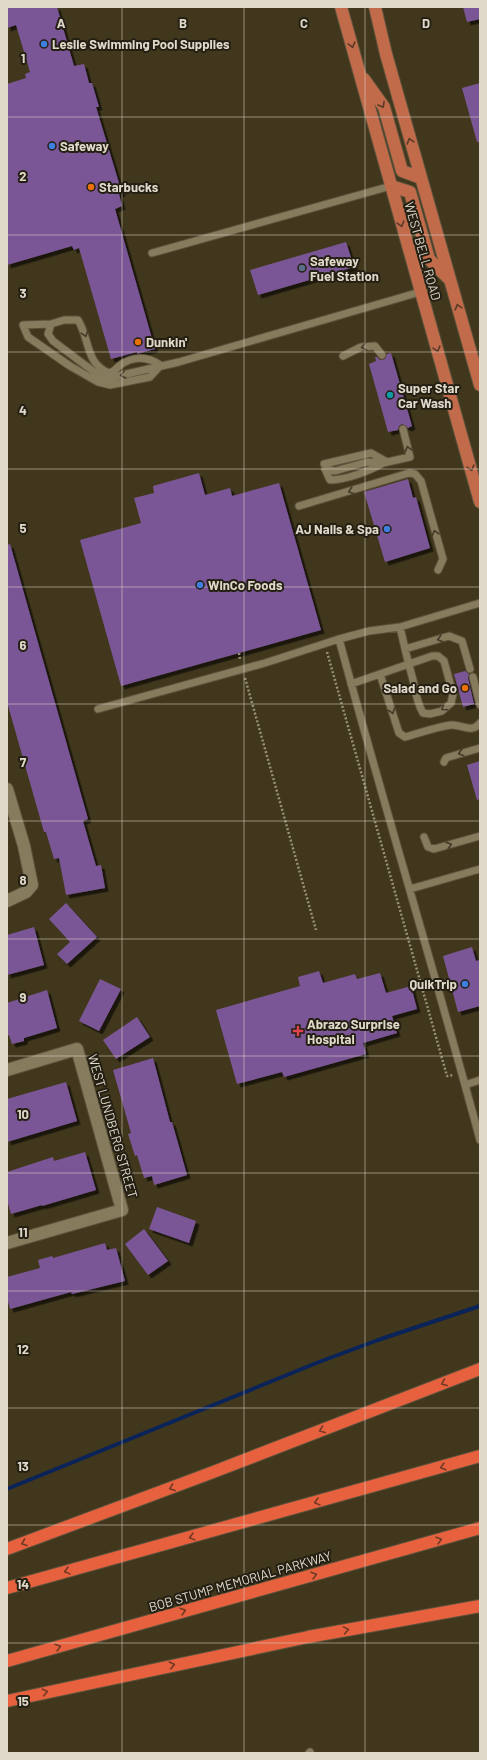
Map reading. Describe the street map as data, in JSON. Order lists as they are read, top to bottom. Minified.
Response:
{"streets":{"highway":["BOB STUMP MEMORIAL PARKWAY"],"main road":["WEST BELL ROAD"],"street":["WEST LUNDBERG STREET"]},"places":{"other":["Leslie Swimming Pool Supplies","Safeway","Starbucks","Safeway Fuel Station","Dunkin'","Super Star Car Wash","AJ Nails & Spa","WinCo Foods","Salad and Go","QuikTrip"],"health":["Abrazo Surprise Hospital"]},"grid":{"columns":["A","B","C","D"],"rows":["1","2","3","4","5","6","7","8","9","10","11","12","13","14","15"]}}
